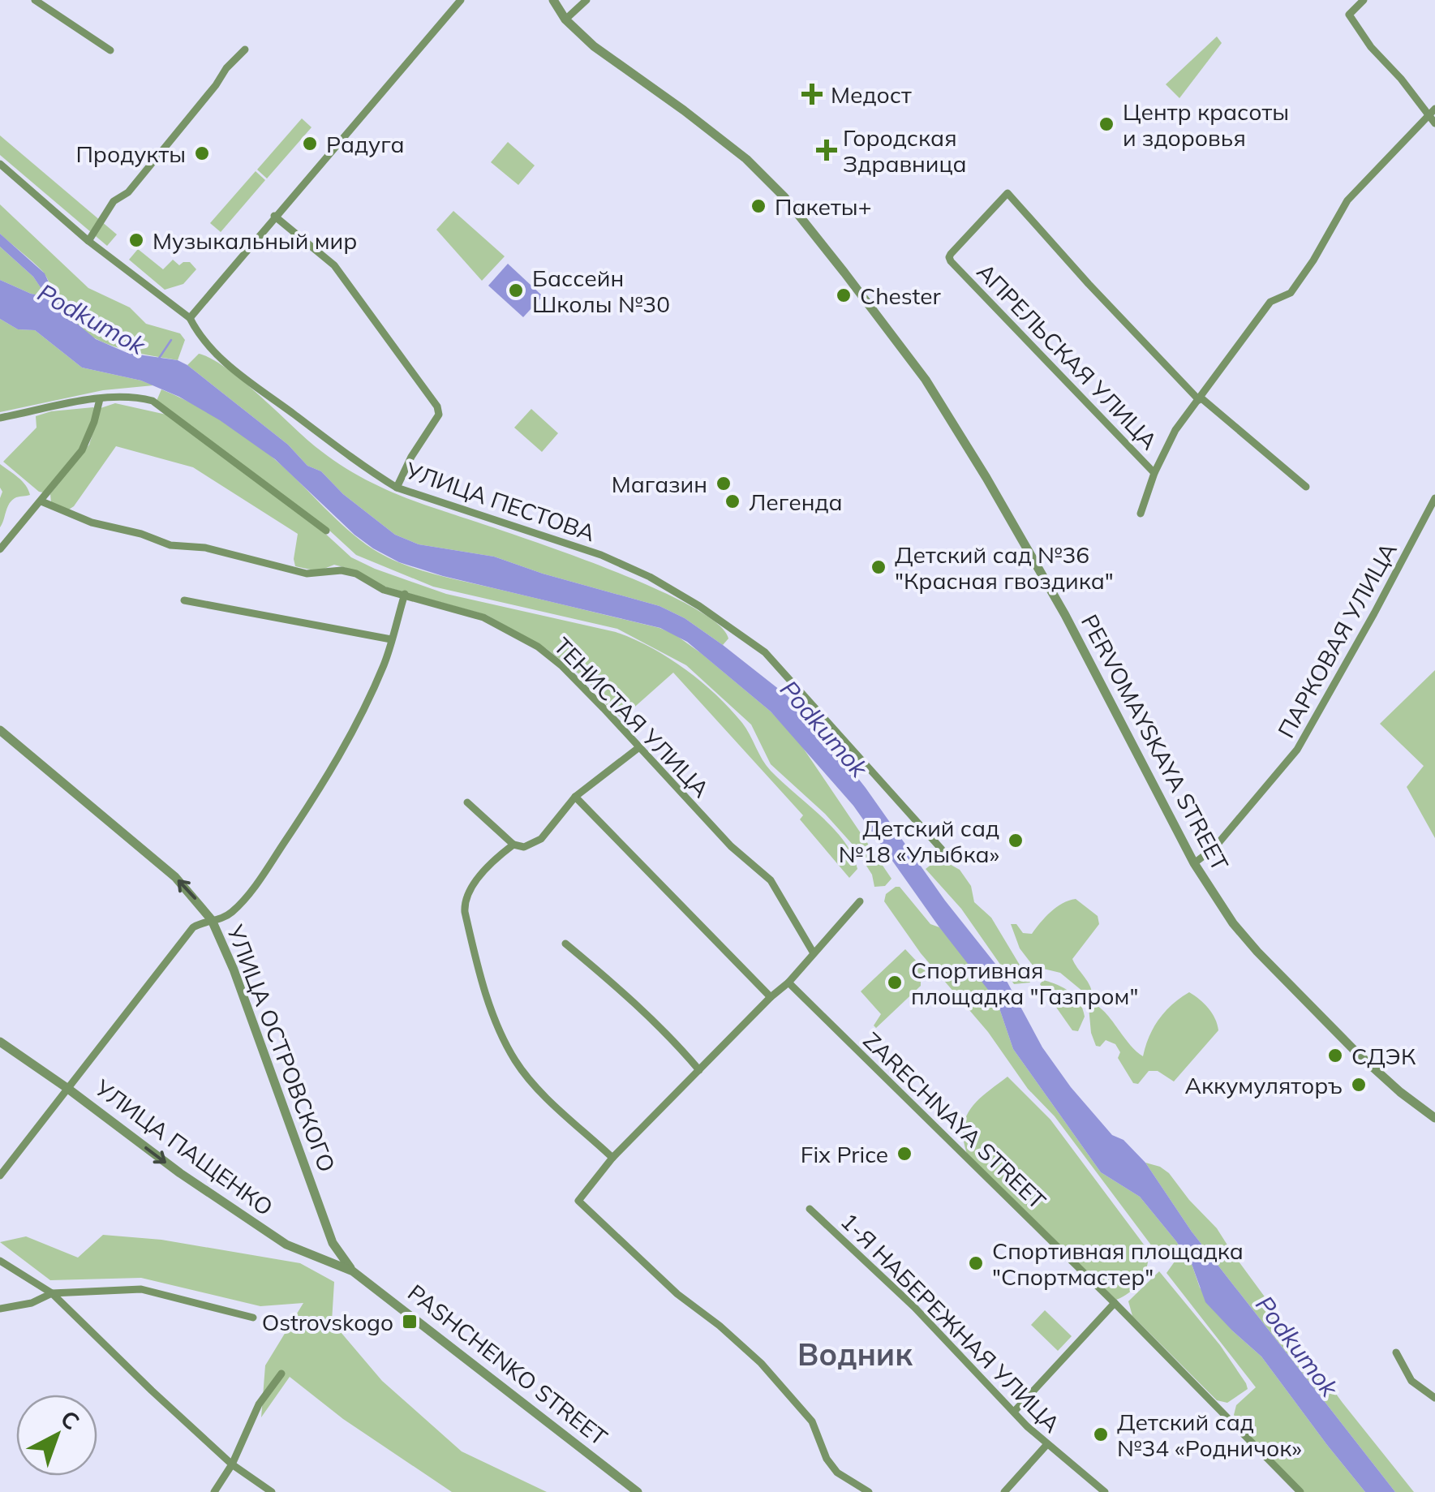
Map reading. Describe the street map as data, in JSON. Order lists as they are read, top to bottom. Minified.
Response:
{"streets":{"street":["АПРЕЛЬСКАЯ УЛИЦА","УЛИЦА ПЕСТОВА","ПАРКОВАЯ УЛИЦА","ТЕНИСТАЯ УЛИЦА","PERVOMAYSKAYA STREET","УЛИЦА ОСТРОВСКОГО","ZARECHNAYA STREET","УЛИЦА ПАЩЕНКО","1-Я НАБЕРЕЖНАЯ УЛИЦА","PASHCHENKO STREET"]},"crossings":[["ПАРКОВАЯ УЛИЦА","PERVOMAYSKAYA STREET"],["УЛИЦА ОСТРОВСКОГО","УЛИЦА ПАЩЕНКО"],["УЛИЦА ОСТРОВСКОГО","PASHCHENKO STREET"],["УЛИЦА ПАЩЕНКО","PASHCHENKO STREET"]],"one_way":["УЛИЦА ОСТРОВСКОГО","УЛИЦА ПАЩЕНКО"],"districts":["Водник"],"water":["Podkumok"],"places":{"health":["Медост","Городская Здравница"],"other":["Центр красоты и здоровья","Радуга","Продукты","Пакеты+","Музыкальный мир","Бассейн Школы №30","Chester","Магазин","Легенда","Детский сад №36 \"Красная гвоздика\"","Детский сад №18 «Улыбка»","Спортивная площадка \"Газпром\"","СДЭК","Аккумуляторъ","Fix Price","Спортивная площадка \"Спортмастер\"","Детский сад №34 «Родничок»"],"transit":["Ostrovskogo"]},"north":"top right"}
